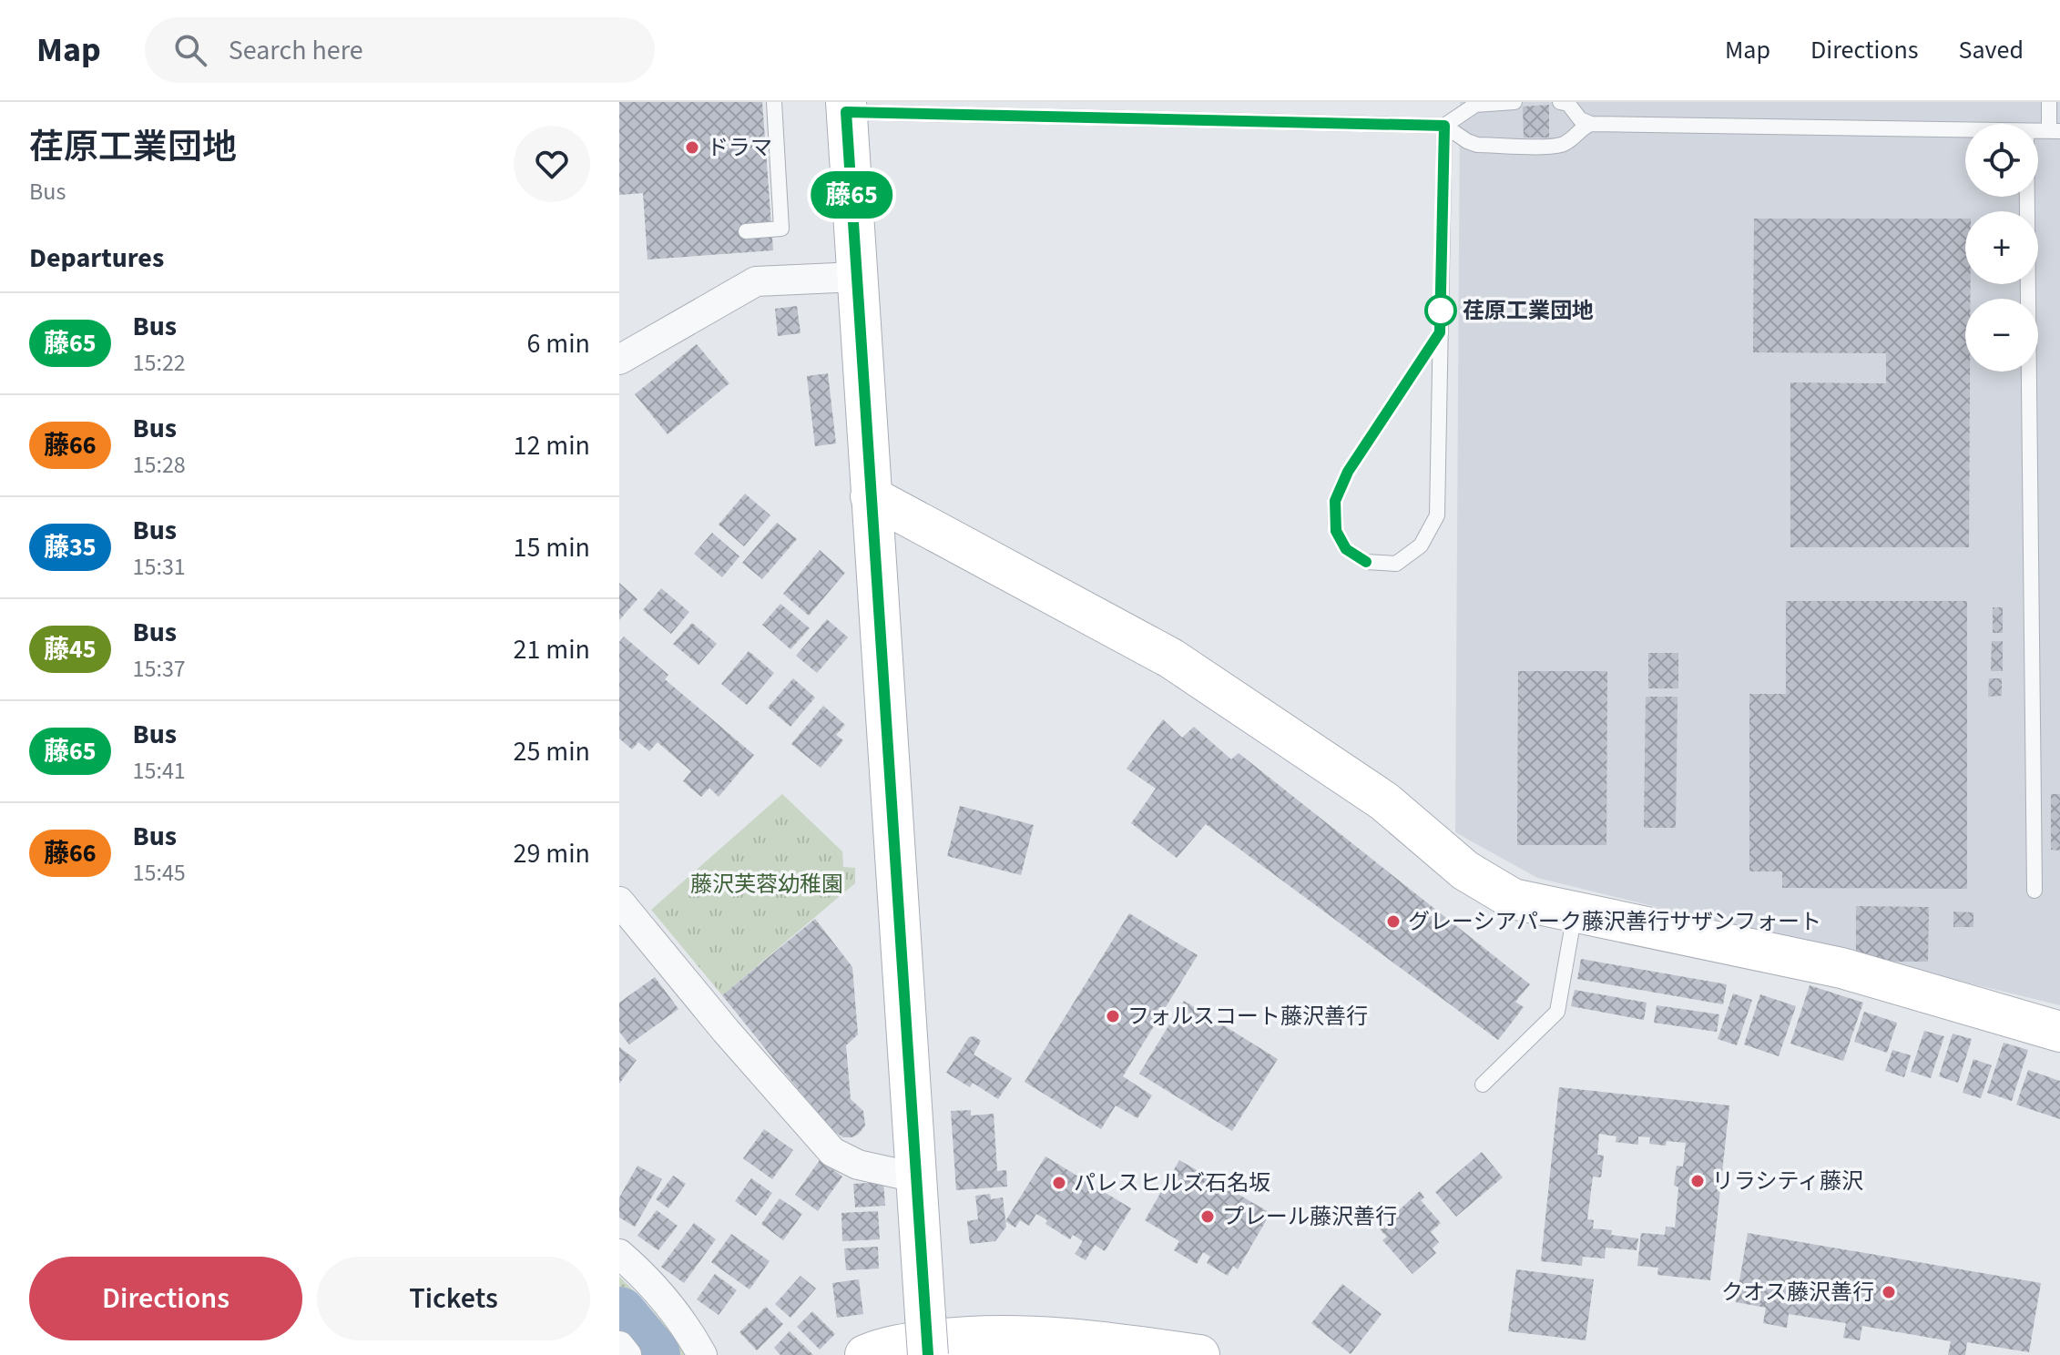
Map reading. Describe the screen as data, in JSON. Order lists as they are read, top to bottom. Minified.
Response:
{"parks":["藤沢芙蓉幼稚園"],"places":["ドラマ","荏原工業団地","グレーシアパーク藤沢善行サザンフォート","フォルスコート藤沢善行","リラシティ藤沢","パレスヒルズ石名坂","プレール藤沢善行","クオス藤沢善行"],"lines":["bus line 藤65"],"page":{"header":"Map","search":"Search here","nav":["Map","Directions","Saved"],"heading":[["荏原工業団地","Bus"],"Departures"],"on_map":"藤65","map_buttons":["+","−"],"list":[{"mark":"藤65","name":"Bus","note":"15:22","value":"6 min"},{"mark":"藤66","name":"Bus","note":"15:28","value":"12 min"},{"mark":"藤35","name":"Bus","note":"15:31","value":"15 min"},{"mark":"藤45","name":"Bus","note":"15:37","value":"21 min"},{"mark":"藤65","name":"Bus","note":"15:41","value":"25 min"},{"mark":"藤66","name":"Bus","note":"15:45","value":"29 min"}],"buttons":["Directions","Tickets"]}}
